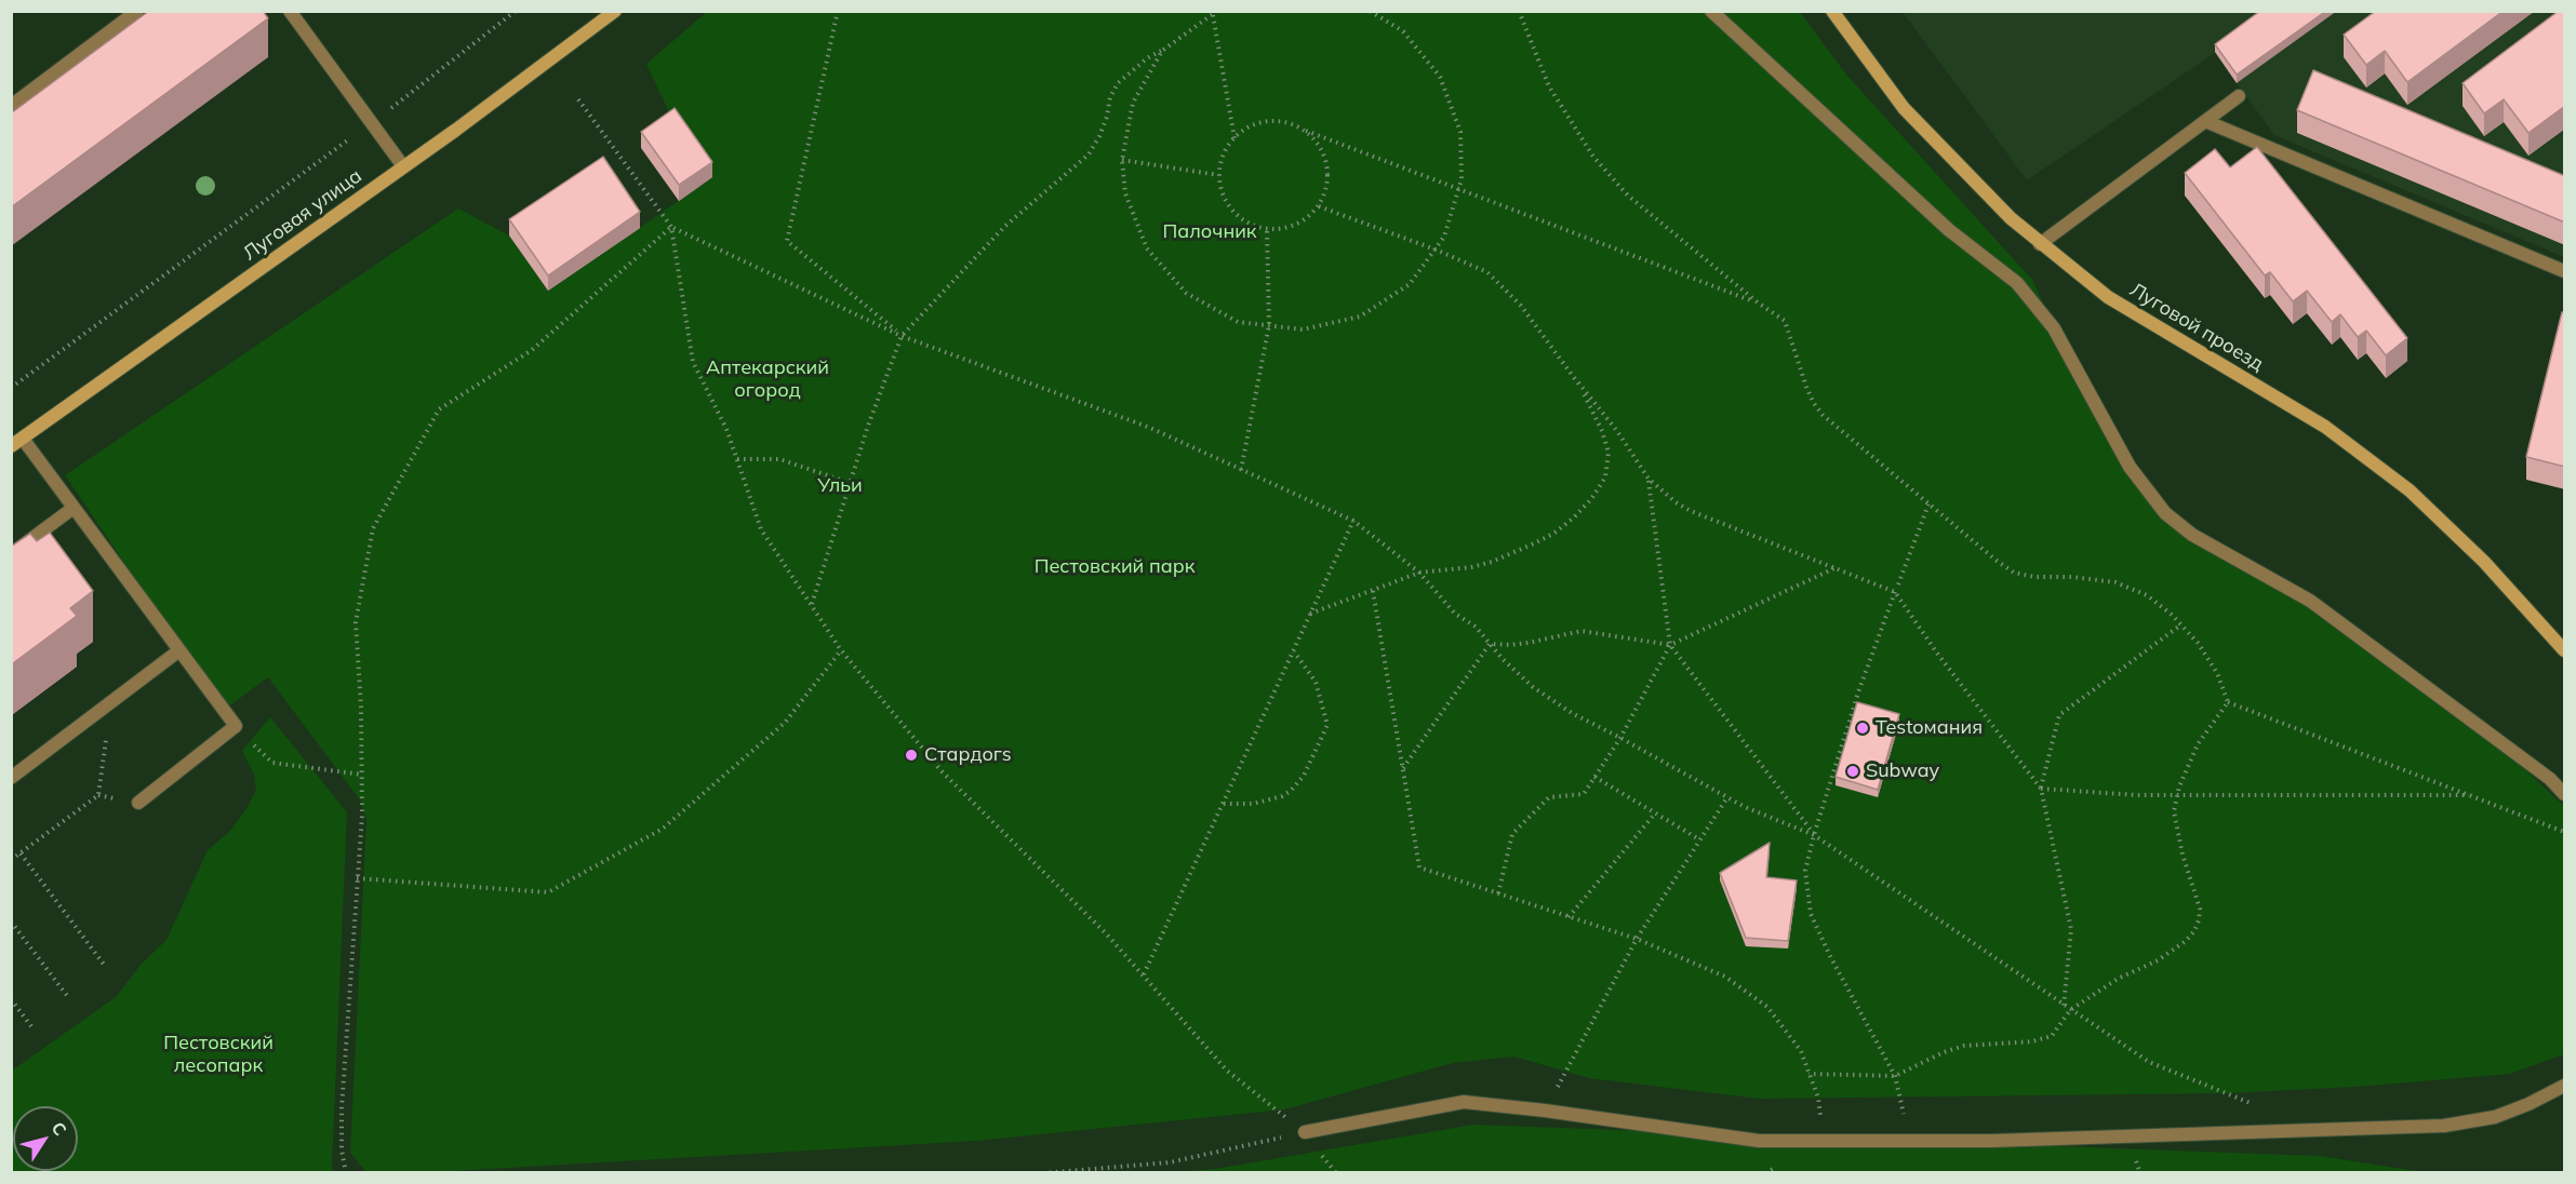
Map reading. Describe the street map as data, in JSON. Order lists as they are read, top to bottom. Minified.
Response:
{"streets":{"street":["Луговая улица","Луговой проезд"]},"parks":["Палочник","Аптекарский огород","Ульи","Пестовский парк","Пестовский лесопарк"],"places":["Testoмания","Стардогs","Subway"],"north":"top right"}
